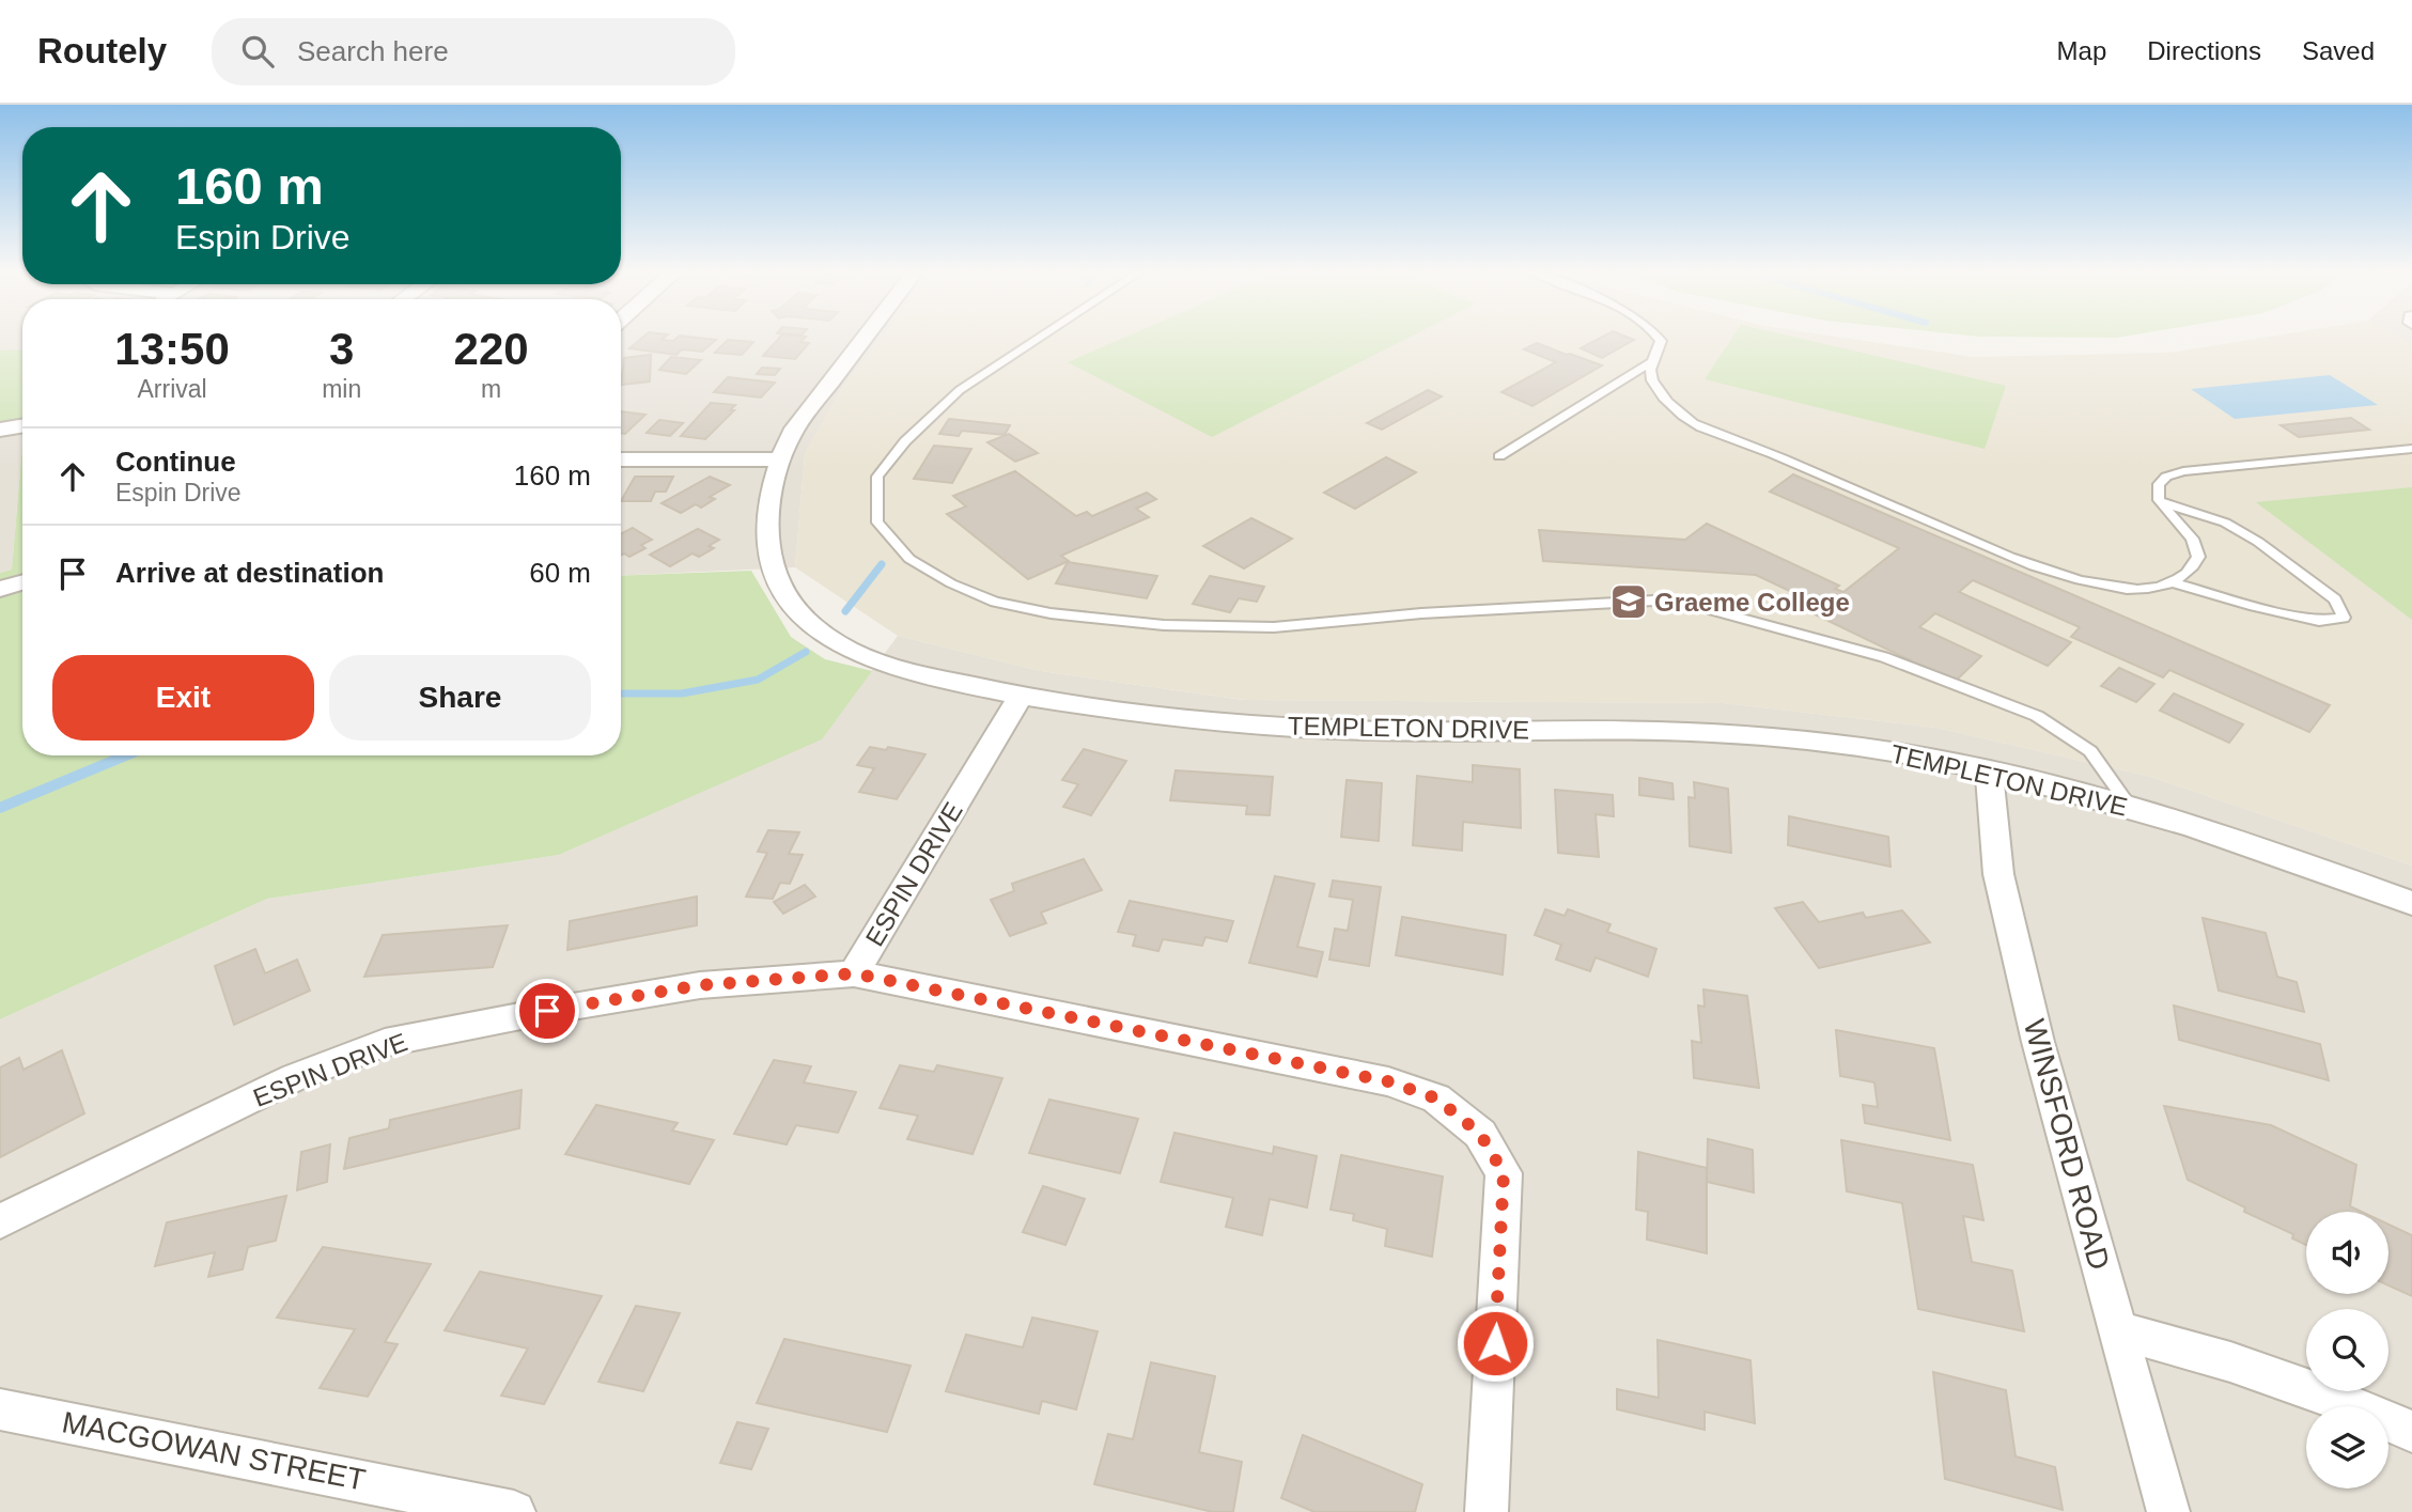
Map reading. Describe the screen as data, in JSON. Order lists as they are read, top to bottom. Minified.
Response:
{"streets":{"street":["TEMPLETON DRIVE","ESPIN DRIVE","WINSFORD ROAD","MACGOWAN STREET"]},"crossings":[["TEMPLETON DRIVE","ESPIN DRIVE"],["TEMPLETON DRIVE","WINSFORD ROAD"]],"places":{"school or university":["Graeme College"]},"page":{"header":"Routely","search":"Search here","nav":["Map","Directions","Saved"],"turn":["160 m","Espin Drive"],"eta":["13:50","Arrival","3","min","220","m"],"list":[{"name":"Continue","note":"Espin Drive","value":"160 m"},{"name":"Arrive at destination","value":"60 m"}],"buttons":["Exit","Share"]}}
